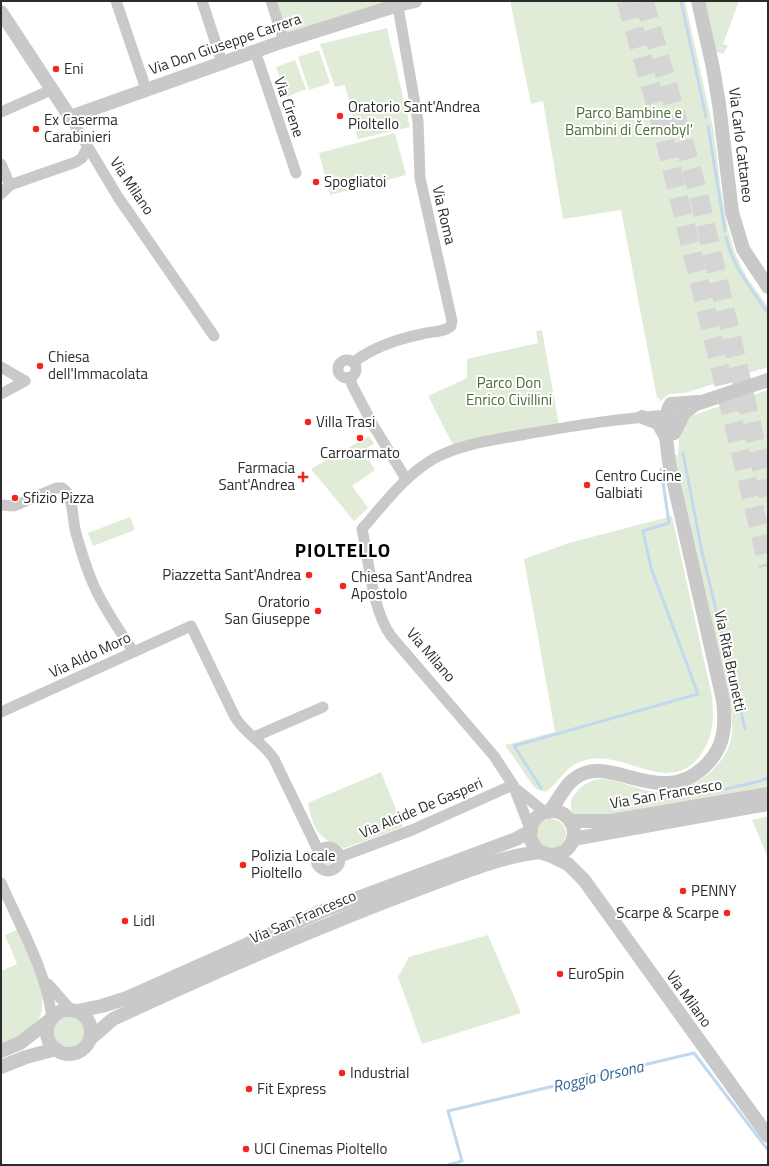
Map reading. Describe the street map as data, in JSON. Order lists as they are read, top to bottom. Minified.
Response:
{"streets":{"street":["Via Don Giuseppe Carrera","Via Cirene","Via Carlo Cattaneo","Via Milano","Via Roma","Via Aldo Moro","Via Rita Brunetti","Via San Francesco","Via Alcide De Gasperi"]},"crossings":[["Via Don Giuseppe Carrera","Via Cirene"],["Via Don Giuseppe Carrera","Via Milano"],["Via Don Giuseppe Carrera","Via Roma"],["Via Milano","Via Rita Brunetti"],["Via Milano","Via San Francesco"],["Via Milano","Via Alcide De Gasperi"],["Via Rita Brunetti","Via San Francesco"]],"districts":["PIOLTELLO"],"water":["Roggia Orsona"],"parks":["Parco Bambine e Bambini di Černobyl’","Parco Don Enrico Civillini"],"places":{"other":["Eni","Oratorio Sant'Andrea Pioltello","Ex Caserma Carabinieri","Spogliatoi","Chiesa dell'Immacolata","Villa Trasi","Carroarmato","Centro Cucine Galbiati","Sfizio Pizza","Piazzetta Sant'Andrea","Chiesa Sant'Andrea Apostolo","Oratorio San Giuseppe","Polizia Locale Pioltello","PENNY","Scarpe & Scarpe","Lidl","EuroSpin","Industrial","Fit Express","UCI Cinemas Pioltello"],"health":["Farmacia Sant'Andrea"]}}
